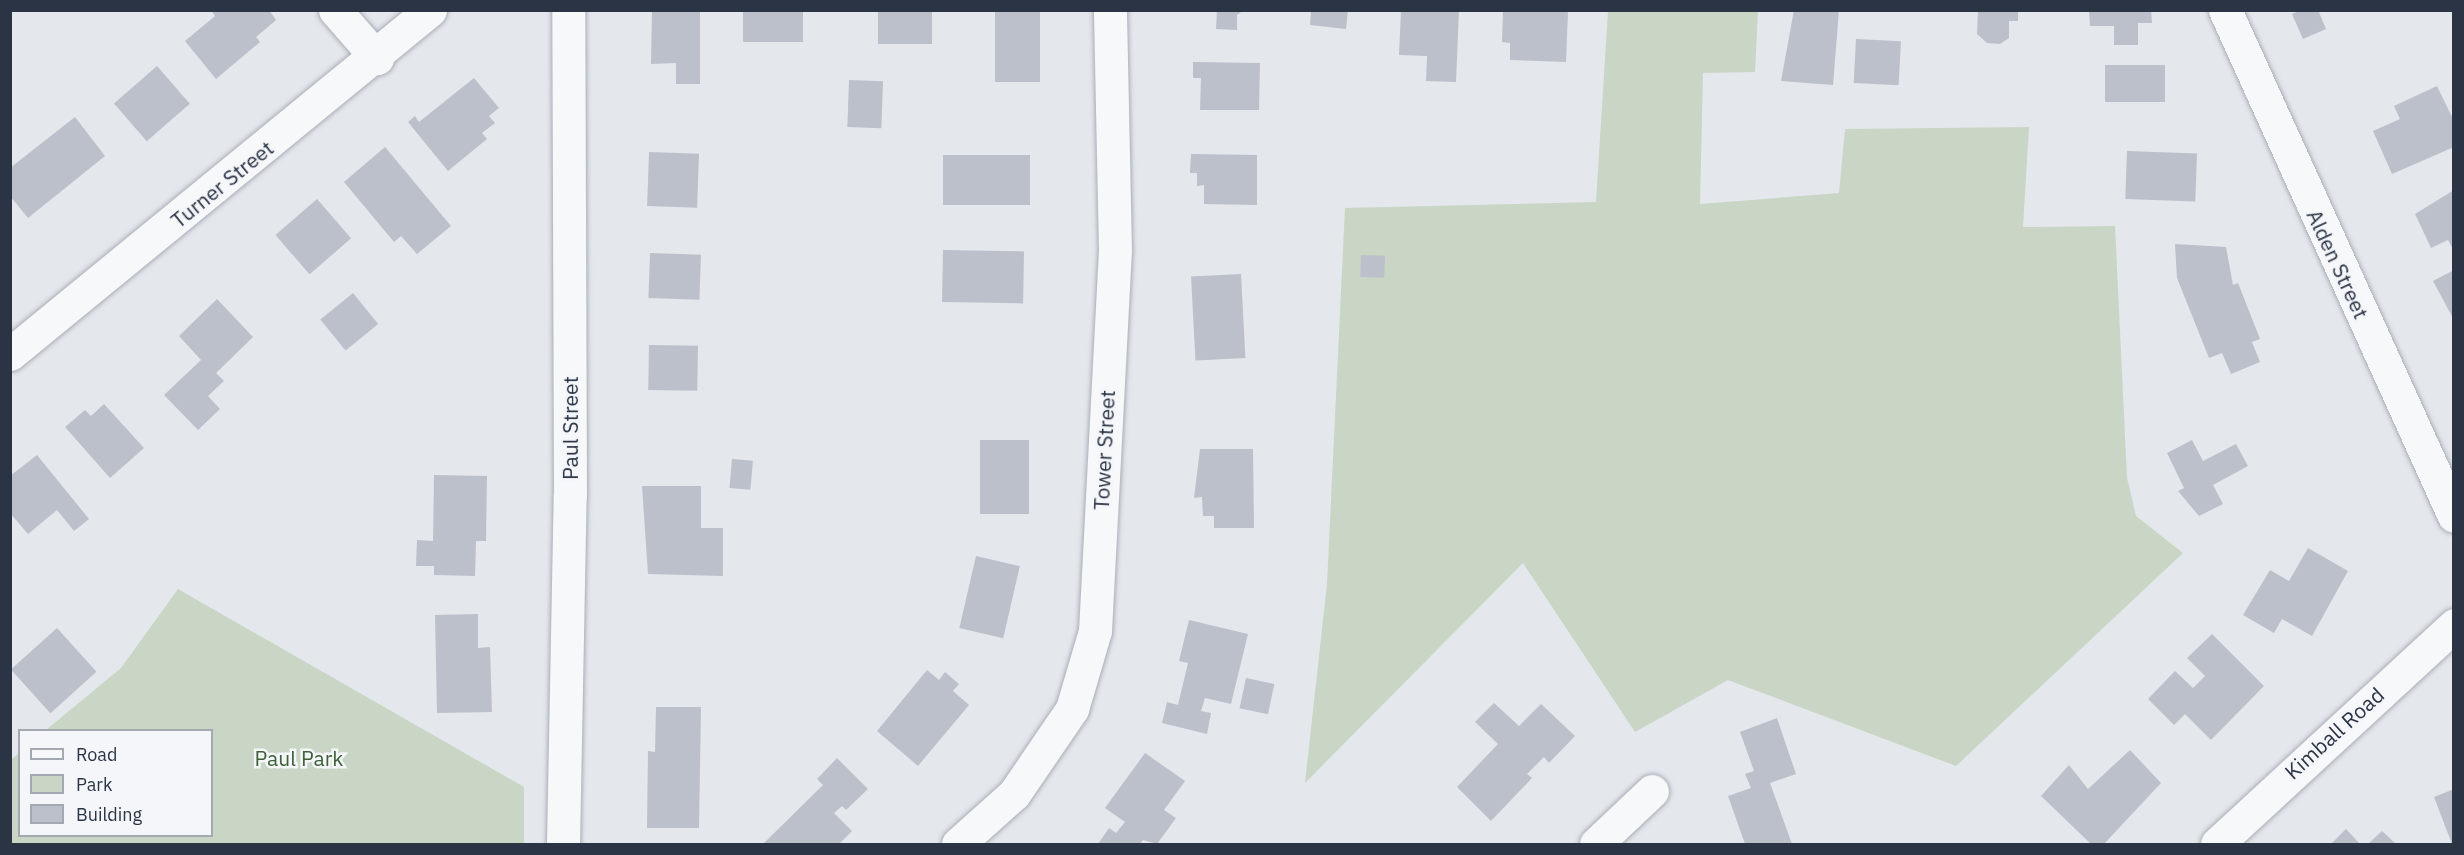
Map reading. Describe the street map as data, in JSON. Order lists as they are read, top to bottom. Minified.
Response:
{"streets":{"street":["Turner Street","Alden Street","Paul Street","Tower Street","Kimball Road"]},"parks":["Paul Park"],"legend":["Road","Park","Building"]}
